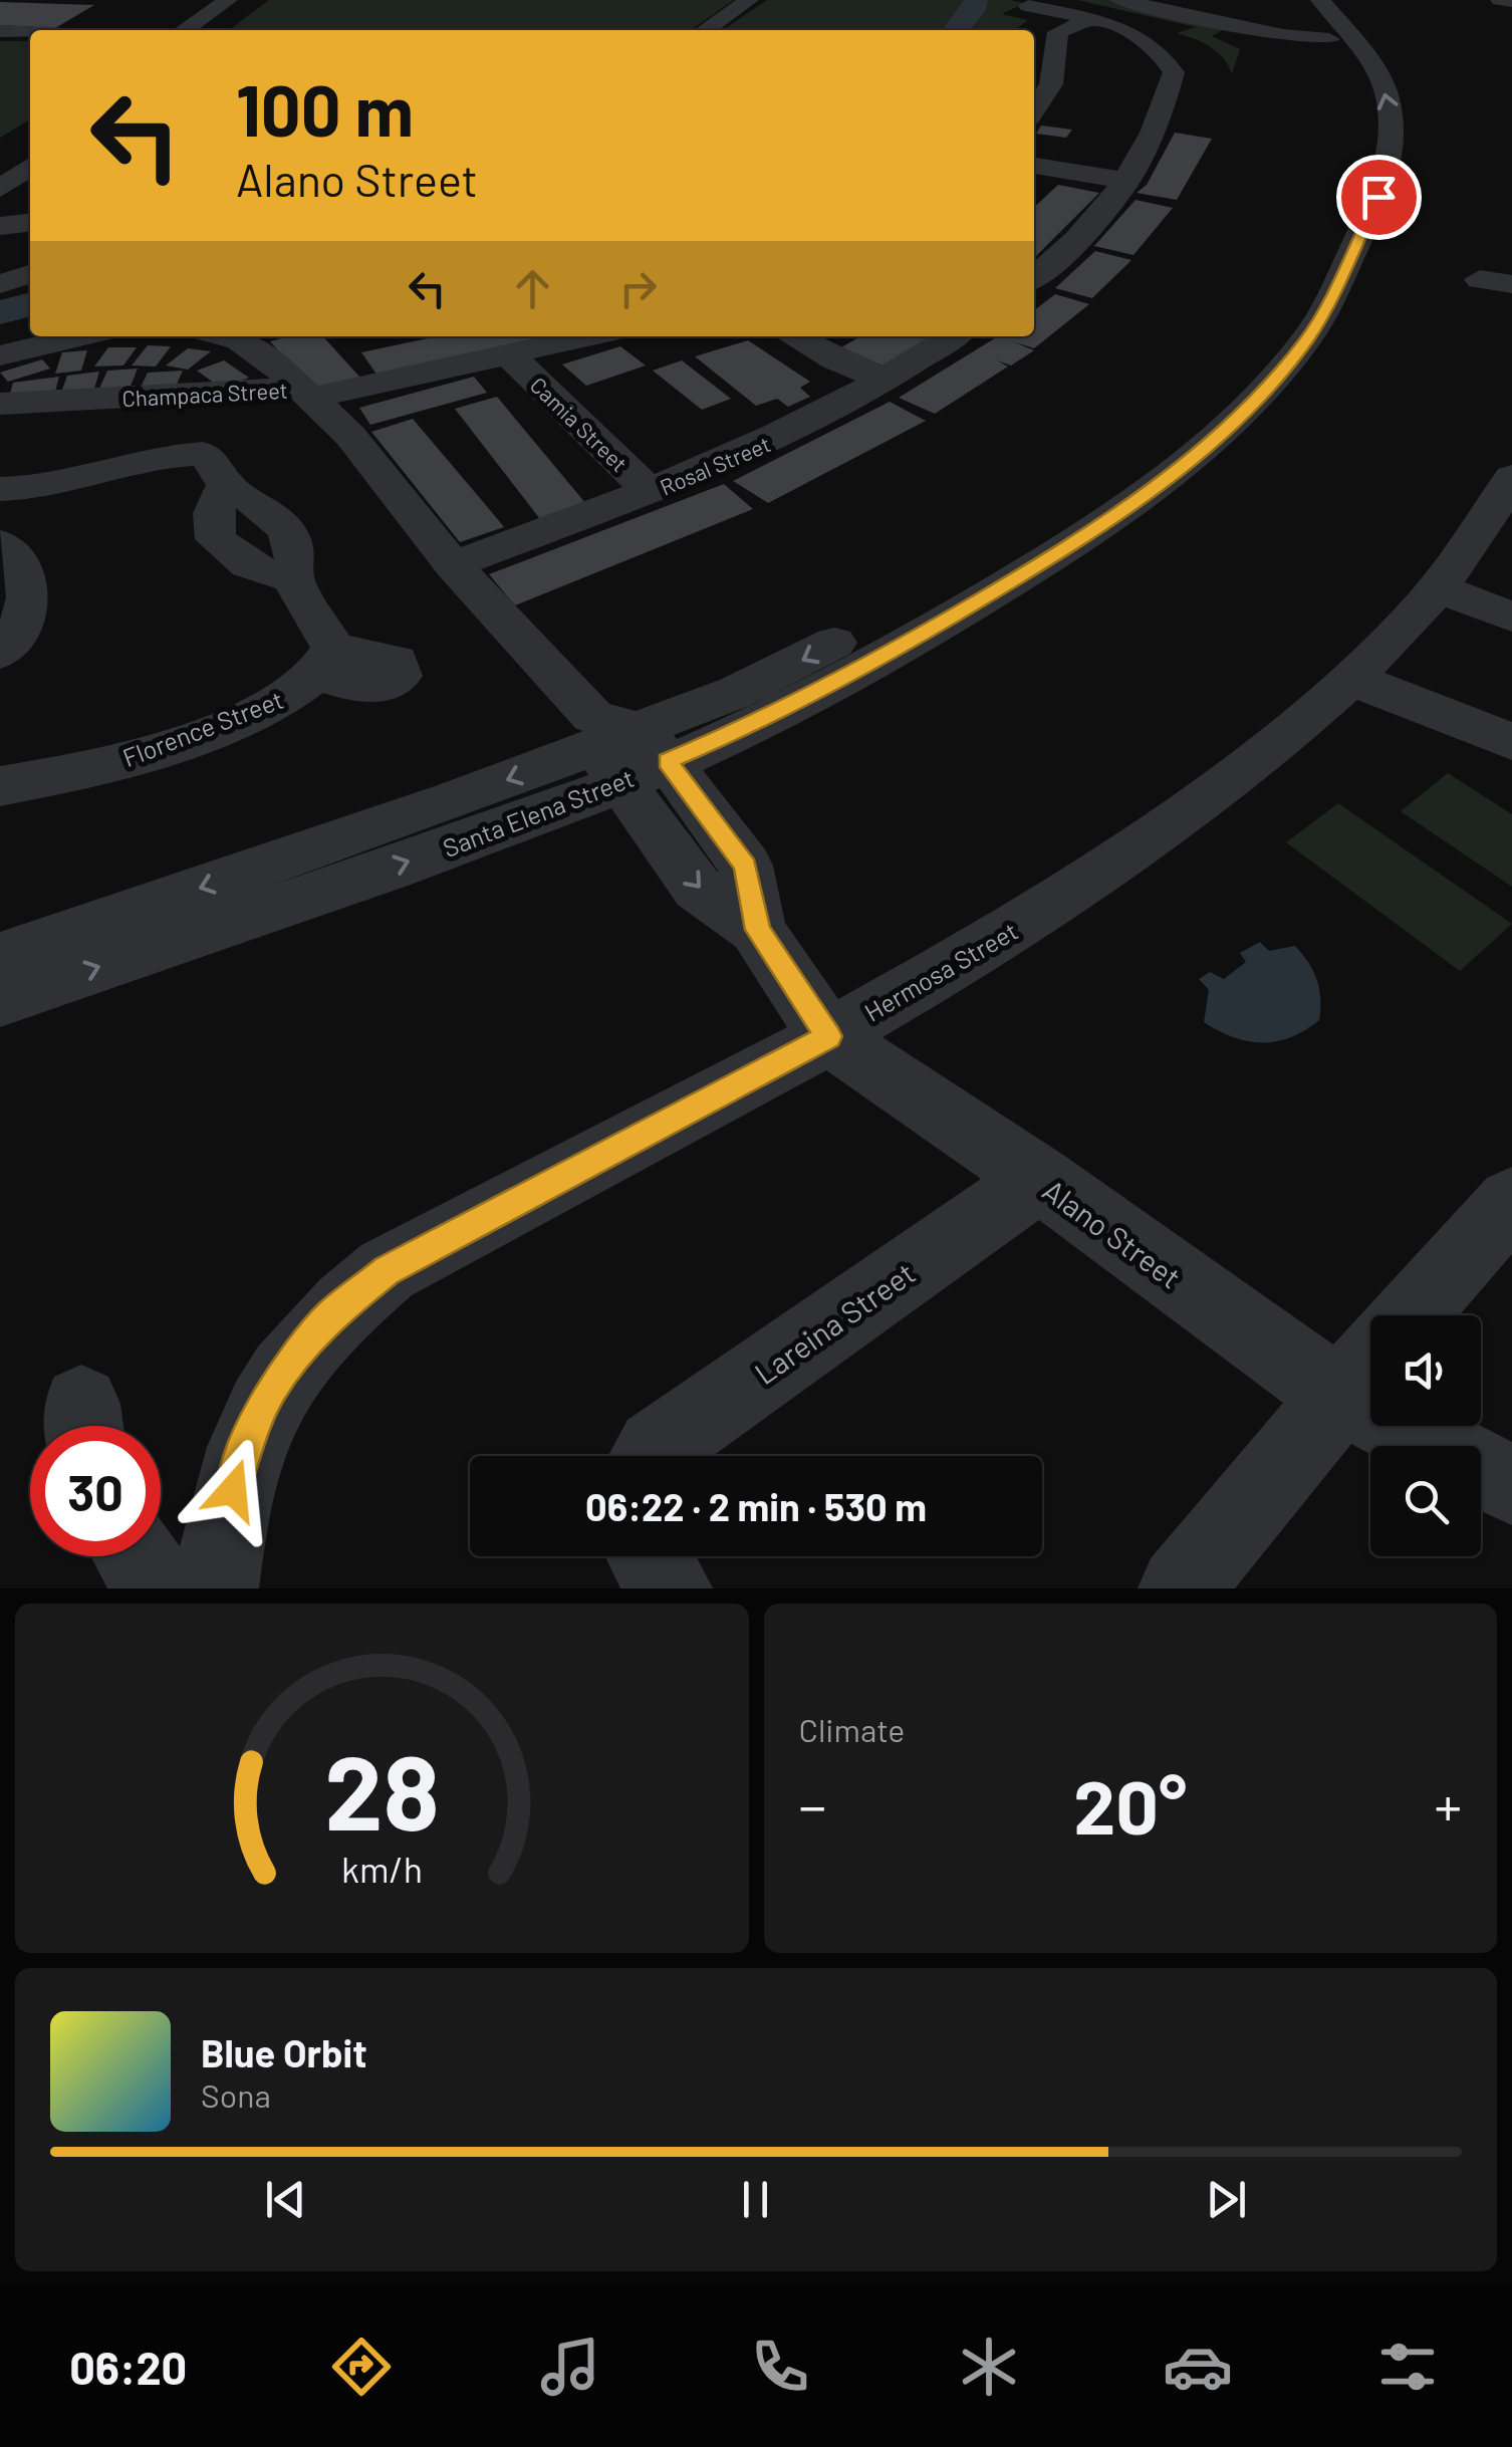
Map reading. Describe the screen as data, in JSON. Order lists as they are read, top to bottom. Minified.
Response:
{"streets":{"street":["Champaca Street","Camia Street","Rosal Street","Florence Street","Santa Elena Street","Hermosa Street","Alano Street","Lareina Street"]},"crossings":[["Camia Street","Rosal Street"],["Santa Elena Street","Alano Street"],["Hermosa Street","Alano Street"],["Alano Street","Lareina Street"]],"page":{"turn":["100 m","Alano Street"],"limit":"30","trip":"06:22 · 2 min · 530 m","tile":"Climate","heat":["−","20°","+"],"song":["Blue Orbit","Sona"],"tabs":"06:20","gauge":["28","km/h"]}}
